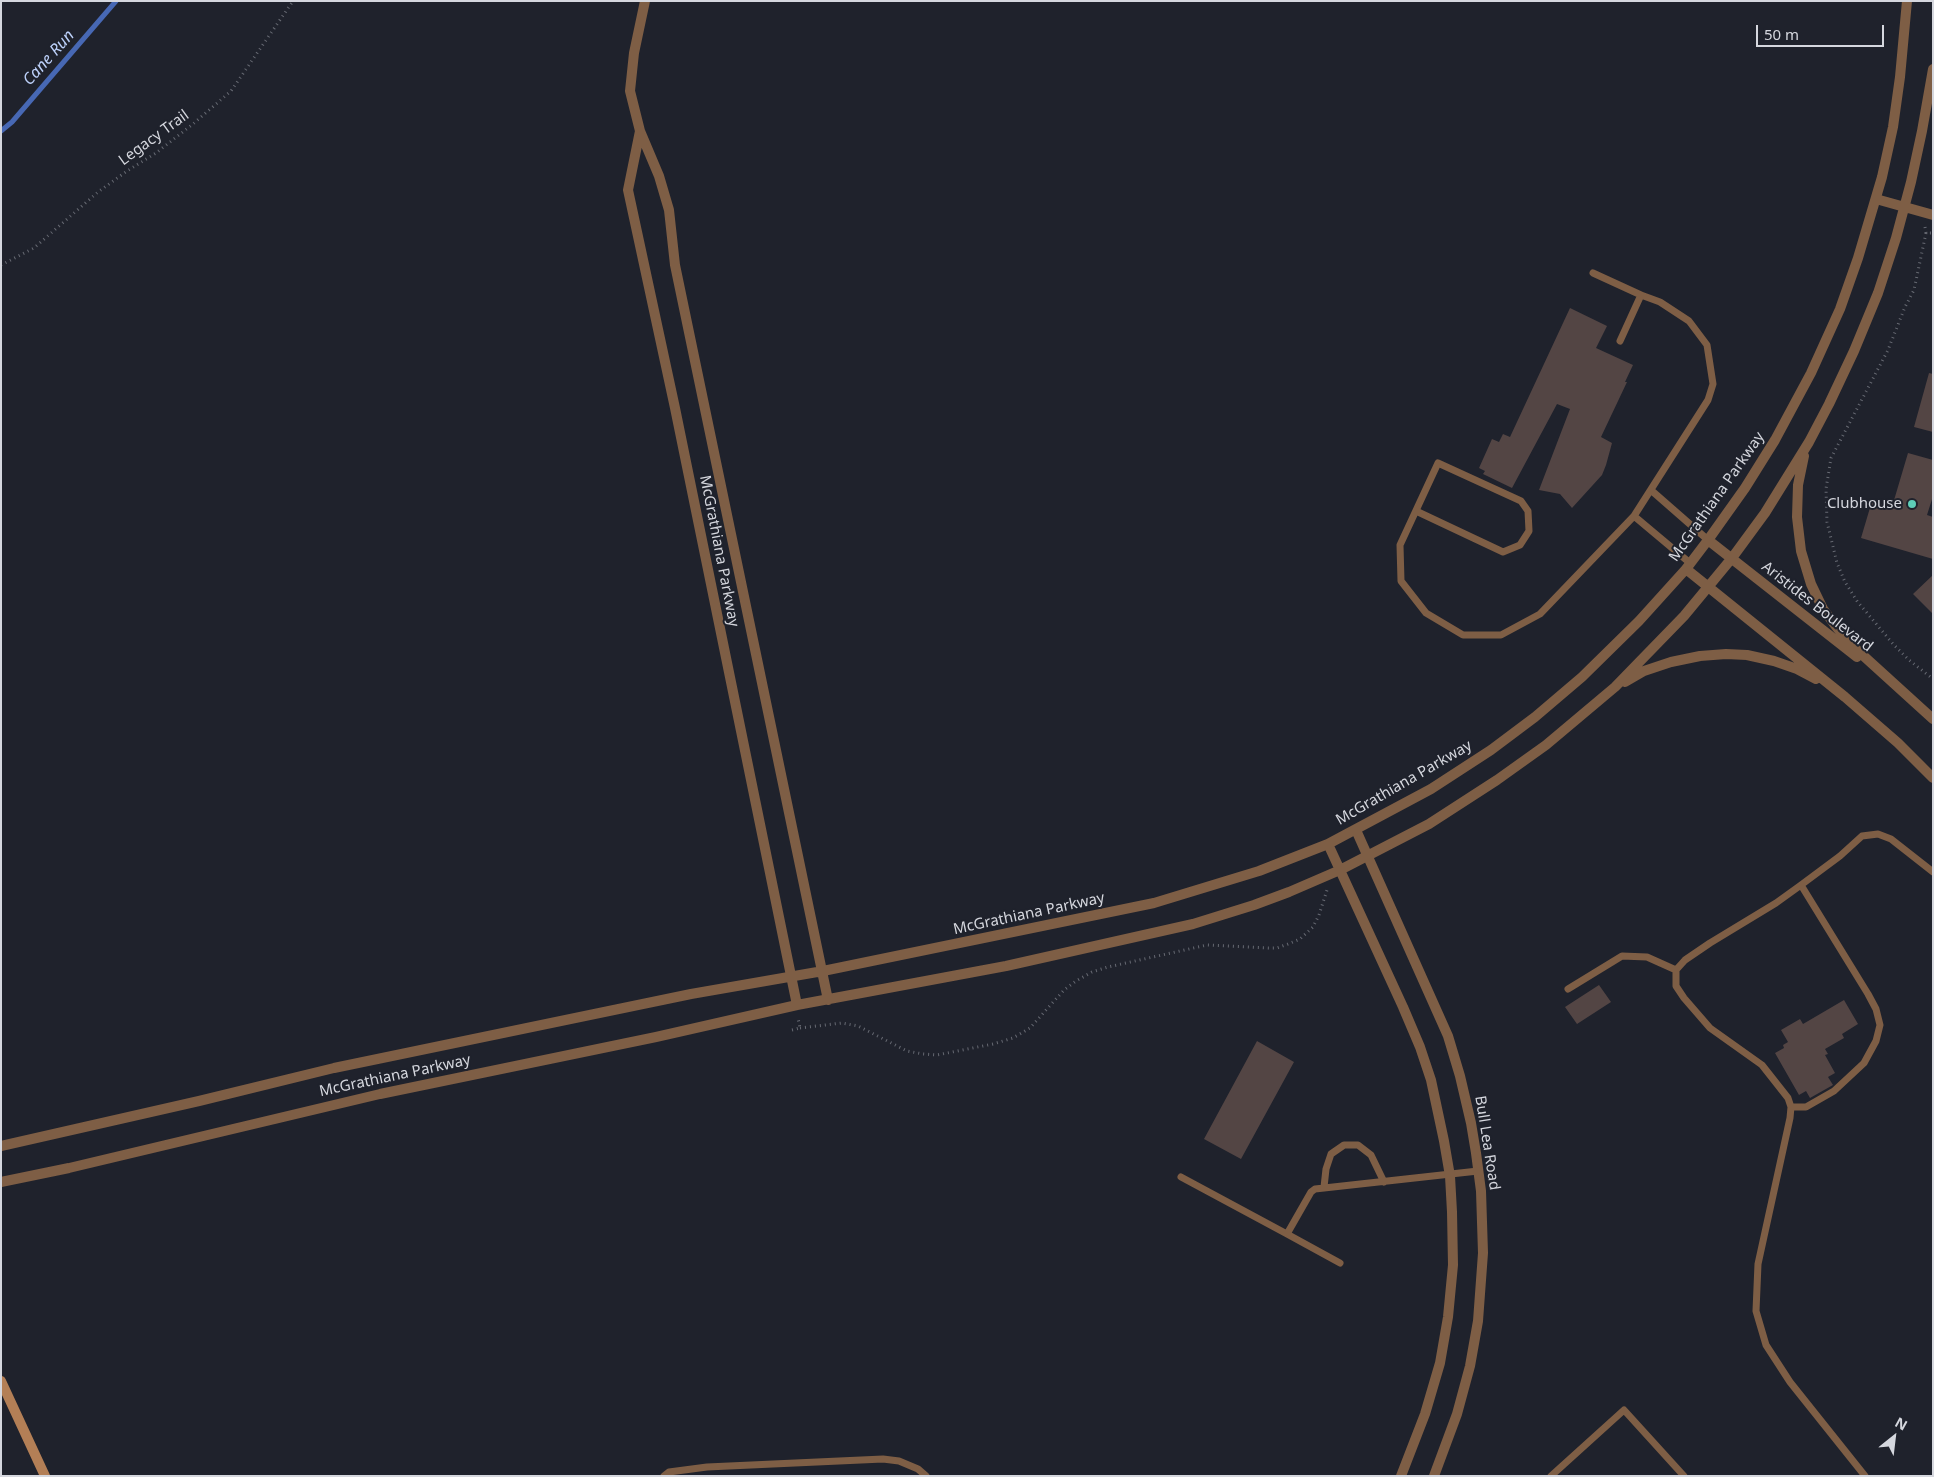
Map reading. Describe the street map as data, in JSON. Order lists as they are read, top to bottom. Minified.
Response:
{"streets":{"street":["McGrathiana Parkway","Aristides Boulevard","Bull Lea Road"],"path":["Legacy Trail"]},"crossings":[["McGrathiana Parkway","Aristides Boulevard"],["McGrathiana Parkway","Bull Lea Road"]],"water":["Cane Run"],"places":["Clubhouse"],"scale_bar":"50 m","north":"top right"}
